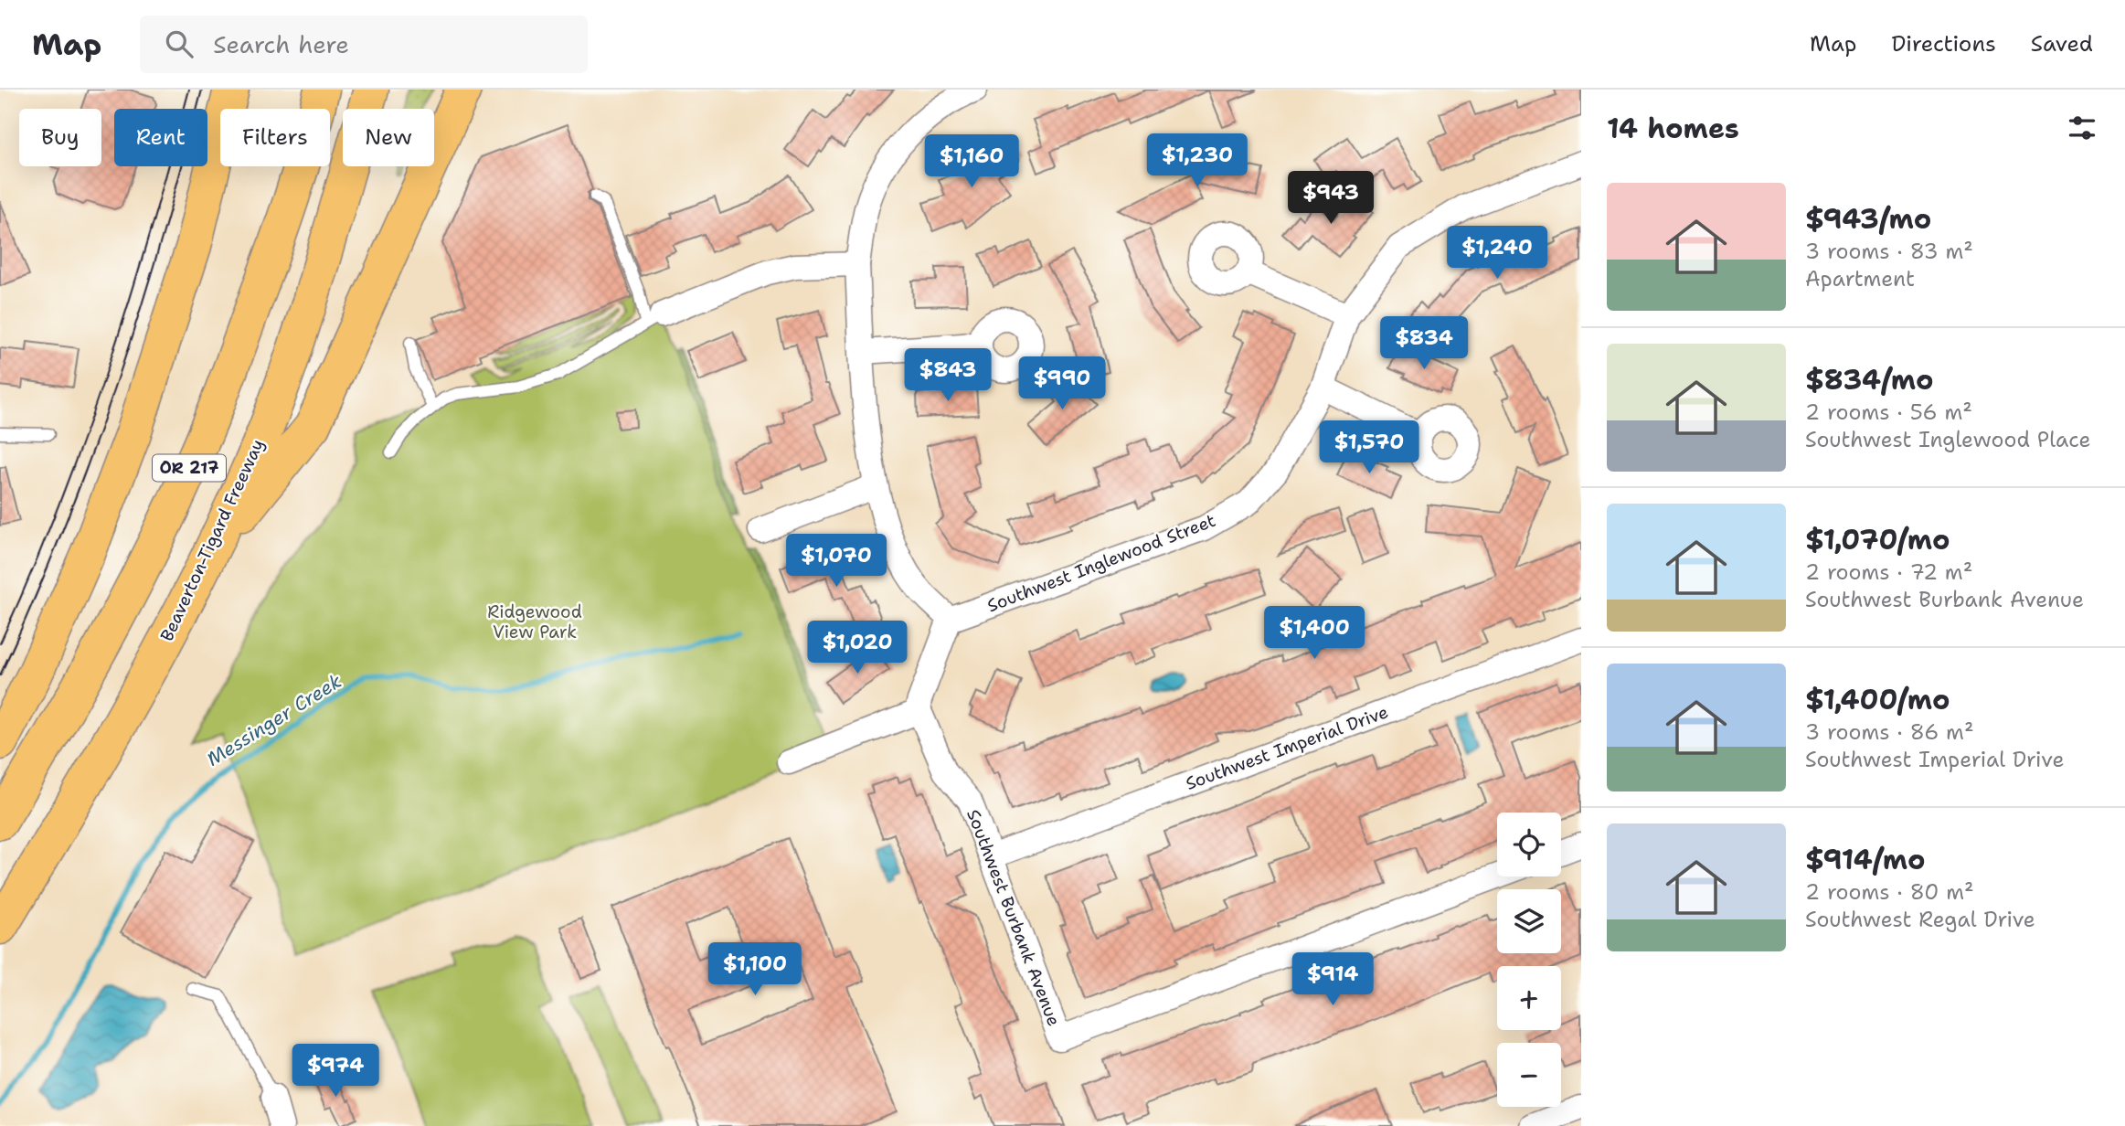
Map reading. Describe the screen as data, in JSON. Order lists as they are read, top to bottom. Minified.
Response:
{"streets":{"highway":["OR 217","Beaverton-Tigard Freeway"],"street":["Southwest Inglewood Street","Southwest Imperial Drive","Southwest Burbank Avenue"]},"crossings":[["Southwest Imperial Drive","Southwest Burbank Avenue"]],"water":["Messinger Creek"],"parks":["Ridgewood View Park"],"page":{"header":"Map","search":"Search here","nav":["Map","Directions","Saved"],"heading":"14 homes","chip":["Buy","Rent","Filters","New"],"price":["$1,230","$1,160","$943","$1,240","$834","$843","$990","$1,570","$1,070","$1,400","$1,020","$1,100","$914","$974"],"list":[{"name":"$943/mo","note":"3 rooms · 83 m² · Apartment"},{"name":"$834/mo","note":"2 rooms · 56 m² · Southwest Inglewood Place"},{"name":"$1,070/mo","note":"2 rooms · 72 m² · Southwest Burbank Avenue"},{"name":"$1,400/mo","note":"3 rooms · 86 m² · Southwest Imperial Drive"},{"name":"$914/mo","note":"2 rooms · 80 m² · Southwest Regal Drive"}],"map_buttons":["+","−"]}}
